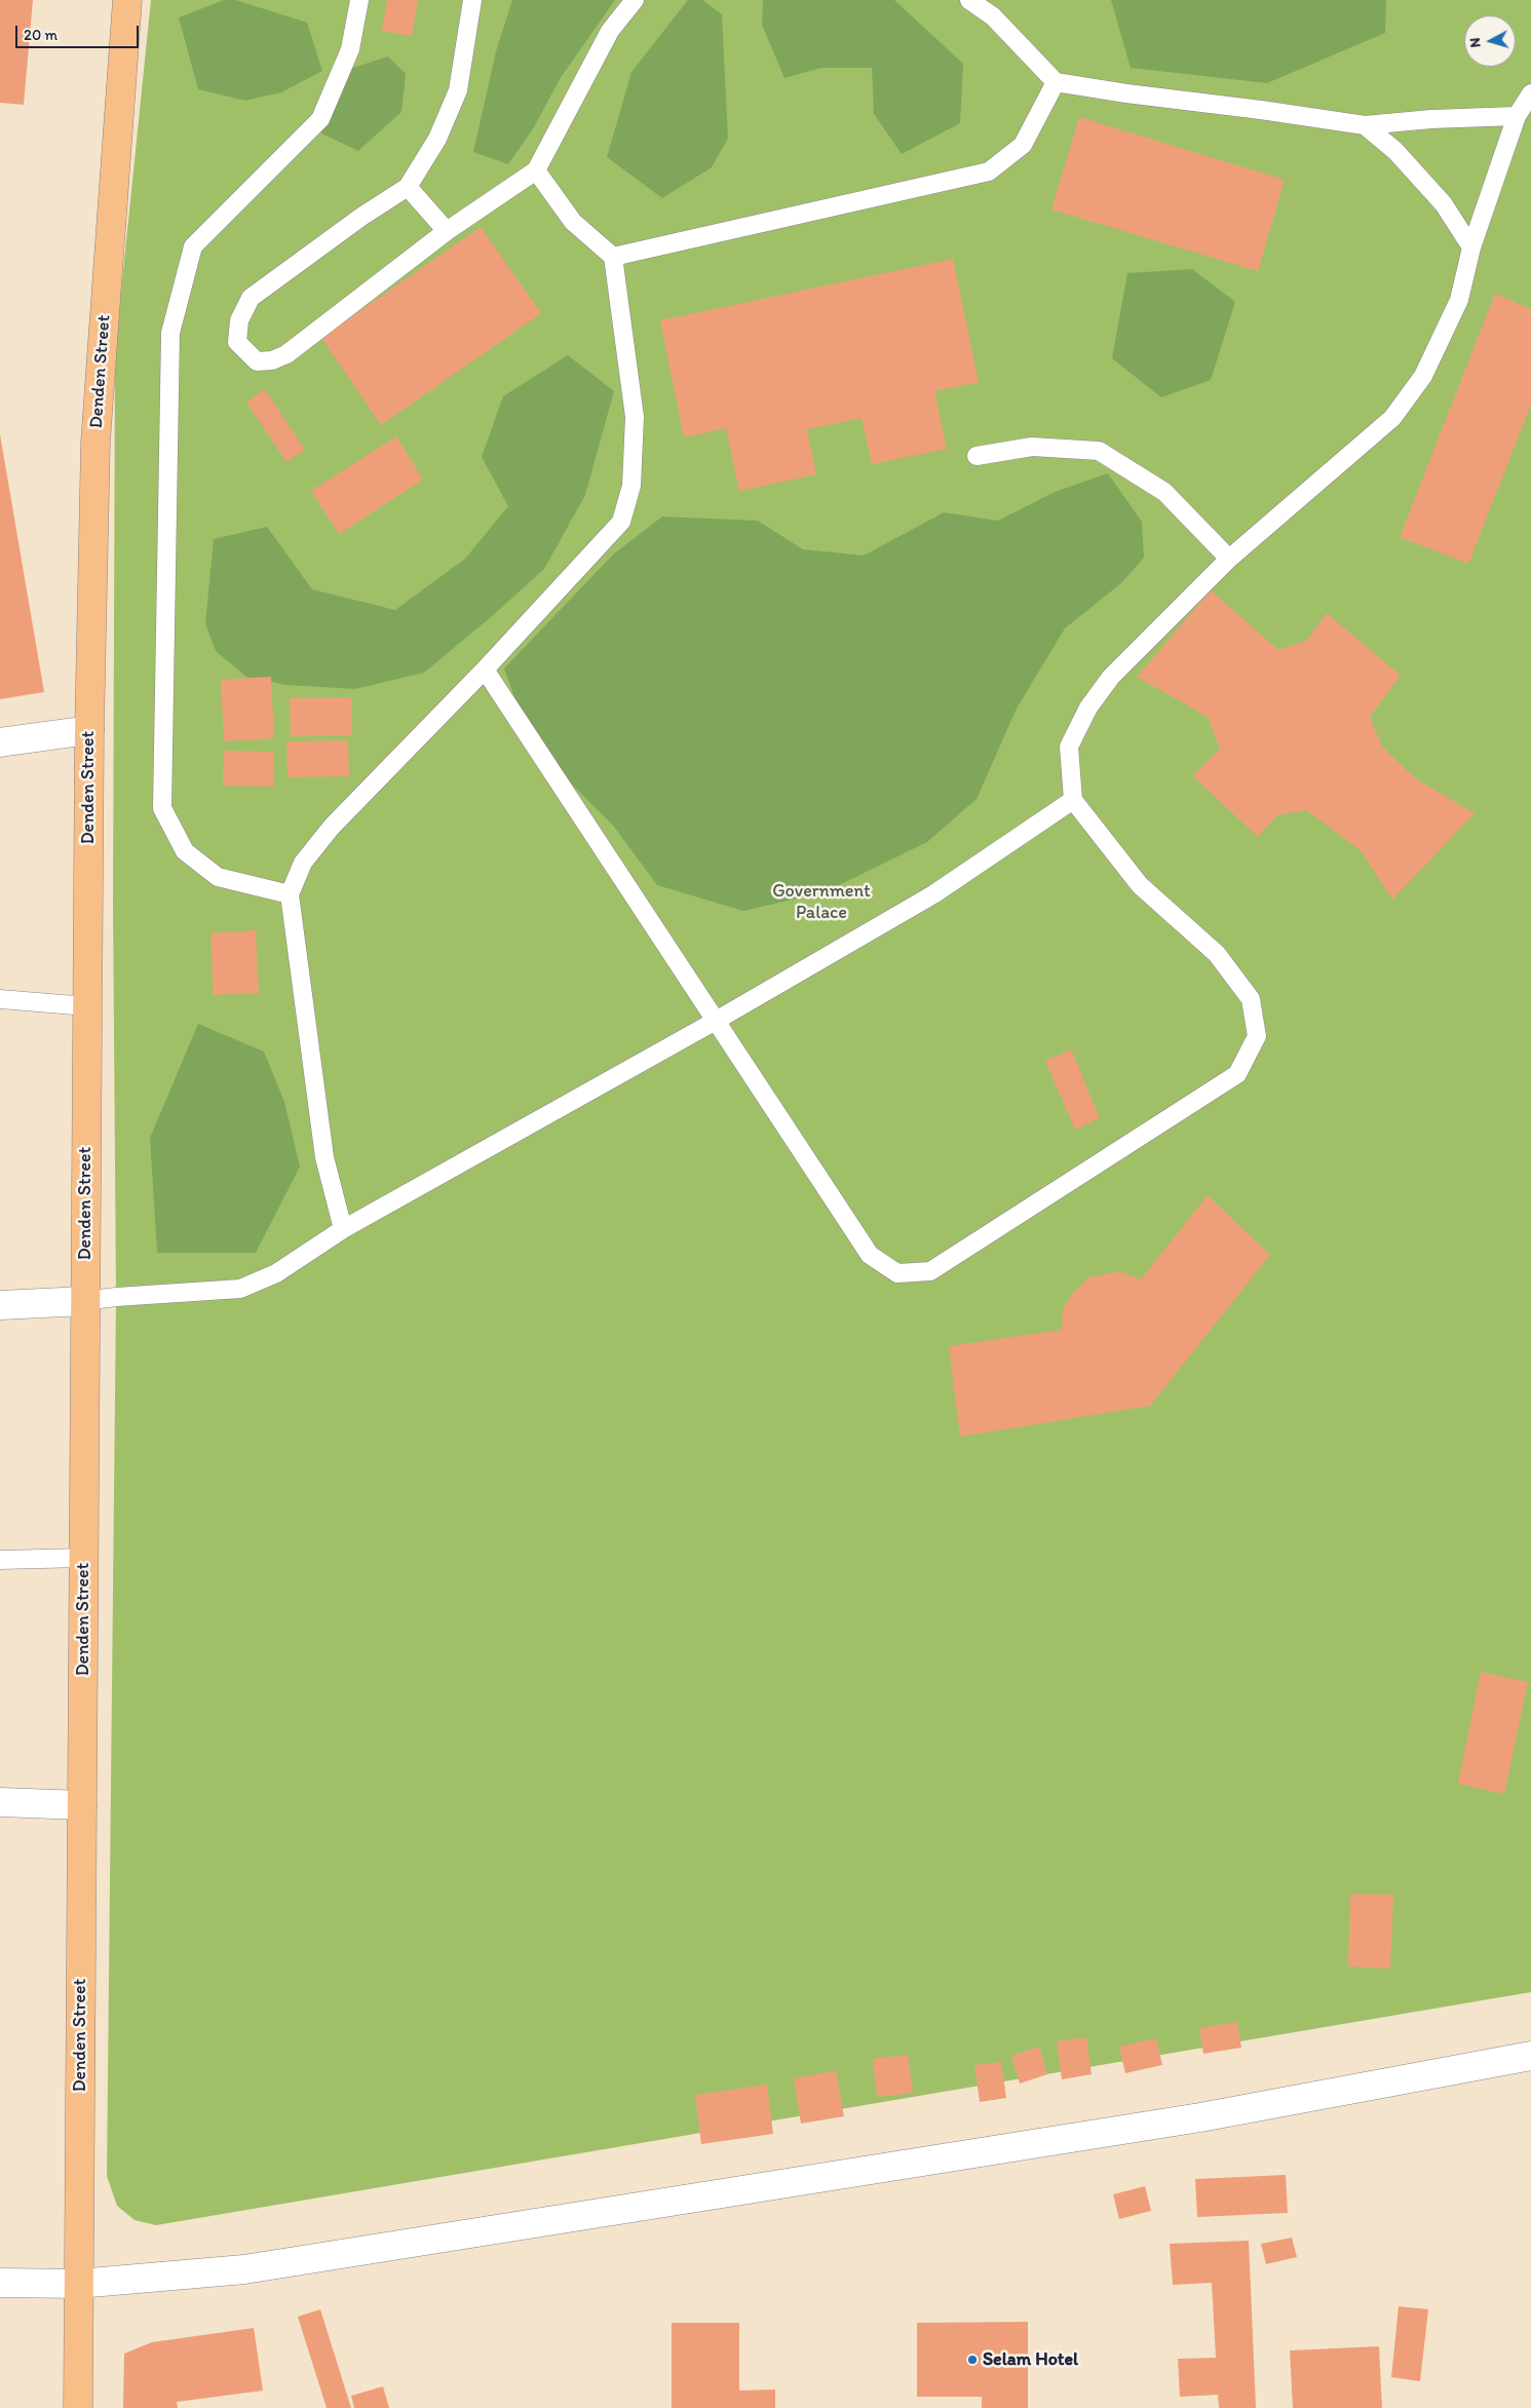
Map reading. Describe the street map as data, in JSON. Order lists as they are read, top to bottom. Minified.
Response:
{"streets":{"main road":["Denden Street"]},"parks":["Government Palace"],"places":["Selam Hotel"],"scale_bar":"20 m","north":"left"}
